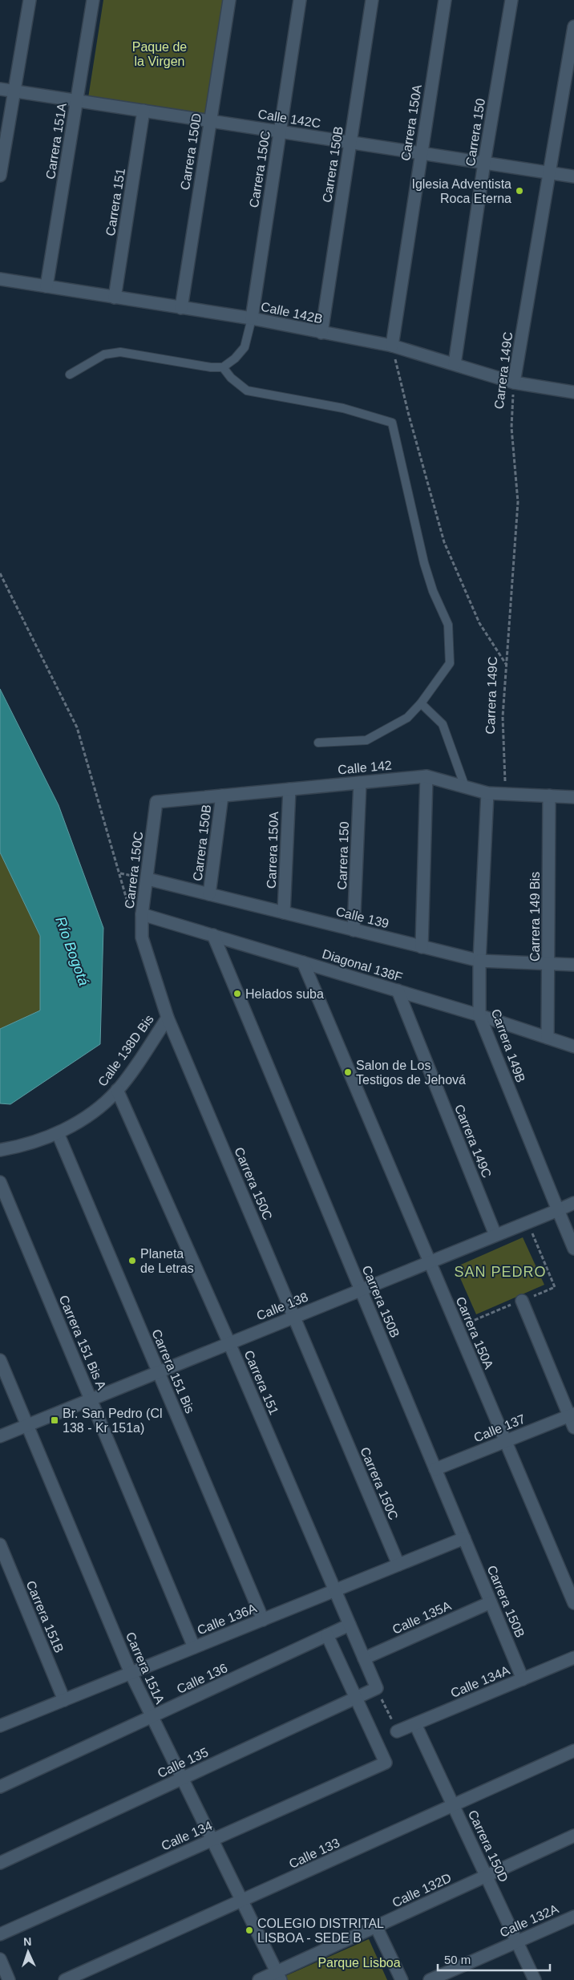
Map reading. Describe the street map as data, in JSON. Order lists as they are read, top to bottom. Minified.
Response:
{"streets":{"street":["Calle 142C","Carrera 150A","Carrera 150","Carrera 151A","Carrera 150D","Carrera 150B","Carrera 150C","Carrera 151","Calle 142B","Carrera 149C","Calle 142","Carrera 149 Bis","Calle 139","Diagonal 138F","Carrera 149B","Calle 138D Bis","Calle 138","Carrera 151 Bis A","Carrera 151 Bis","Calle 137","Carrera 151B","Calle 135A","Calle 136A","Calle 136","Calle 134A","Calle 135","Calle 134","Calle 133","Calle 132D","Calle 132A"]},"crossings":[["Calle 142C","Carrera 150A"],["Calle 142C","Carrera 150"],["Calle 142C","Carrera 151A"],["Calle 142C","Carrera 150D"],["Calle 142C","Carrera 150B"],["Calle 142C","Carrera 150C"],["Calle 142C","Carrera 151"],["Calle 142C","Carrera 149C"],["Carrera 150A","Calle 142B"],["Carrera 150A","Calle 142"],["Carrera 150A","Calle 139"],["Carrera 150A","Diagonal 138F"],["Carrera 150A","Calle 138"],["Carrera 150A","Calle 137"],["Carrera 150","Calle 142B"],["Carrera 150","Calle 142"],["Carrera 150","Calle 139"],["Carrera 151A","Calle 142B"],["Carrera 151A","Calle 138"],["Carrera 151A","Calle 136A"],["Carrera 151A","Calle 136"],["Carrera 151A","Calle 135"],["Carrera 151A","Calle 134"],["Carrera 151A","Calle 133"],["Carrera 151A","Calle 132D"],["Carrera 150D","Calle 142B"],["Carrera 150D","Calle 134A"],["Carrera 150D","Calle 133"],["Carrera 150D","Calle 132D"],["Carrera 150D","Calle 132A"],["Carrera 150B","Calle 142B"],["Carrera 150B","Calle 142"],["Carrera 150B","Calle 139"],["Carrera 150B","Diagonal 138F"],["Carrera 150B","Calle 138"],["Carrera 150B","Calle 137"],["Carrera 150B","Calle 135A"],["Carrera 150B","Calle 136A"],["Carrera 150B","Calle 134A"],["Carrera 150C","Calle 142B"],["Carrera 150C","Calle 142"],["Carrera 150C","Calle 139"],["Carrera 150C","Diagonal 138F"],["Carrera 150C","Calle 138D Bis"],["Carrera 150C","Calle 138"],["Carrera 150C","Calle 136A"],["Carrera 151","Calle 142B"],["Carrera 151","Calle 138D Bis"],["Carrera 151","Calle 138"],["Carrera 151","Calle 135A"],["Carrera 151","Calle 136A"],["Carrera 151","Calle 136"],["Carrera 151","Calle 135"],["Calle 142B","Carrera 149C"],["Carrera 149C","Calle 142"],["Carrera 149C","Diagonal 138F"],["Carrera 149C","Calle 138"],["Calle 142","Carrera 149 Bis"],["Calle 142","Carrera 149B"],["Carrera 149 Bis","Calle 139"],["Carrera 149 Bis","Diagonal 138F"],["Calle 139","Carrera 149B"],["Diagonal 138F","Carrera 149B"],["Carrera 149B","Calle 138"],["Calle 138D Bis","Carrera 151 Bis"],["Calle 138","Carrera 151 Bis A"],["Calle 138","Carrera 151 Bis"],["Carrera 151 Bis A","Calle 136A"],["Carrera 151 Bis","Calle 136A"],["Carrera 151B","Calle 136A"],["Calle 135","Calle 134"]],"districts":["SAN PEDRO"],"water":["Río Bogotá"],"parks":["Paque de la Virgen","Parque Lisboa"],"places":{"other":["Iglesia Adventista Roca Eterna","Helados suba","Salon de Los Testigos de Jehová","Planeta de Letras","COLEGIO DISTRITAL LISBOA - SEDE B"],"transit":["Br. San Pedro (Cl 138 - Kr 151a)"]},"scale_bar":"50 m","north":"top"}
